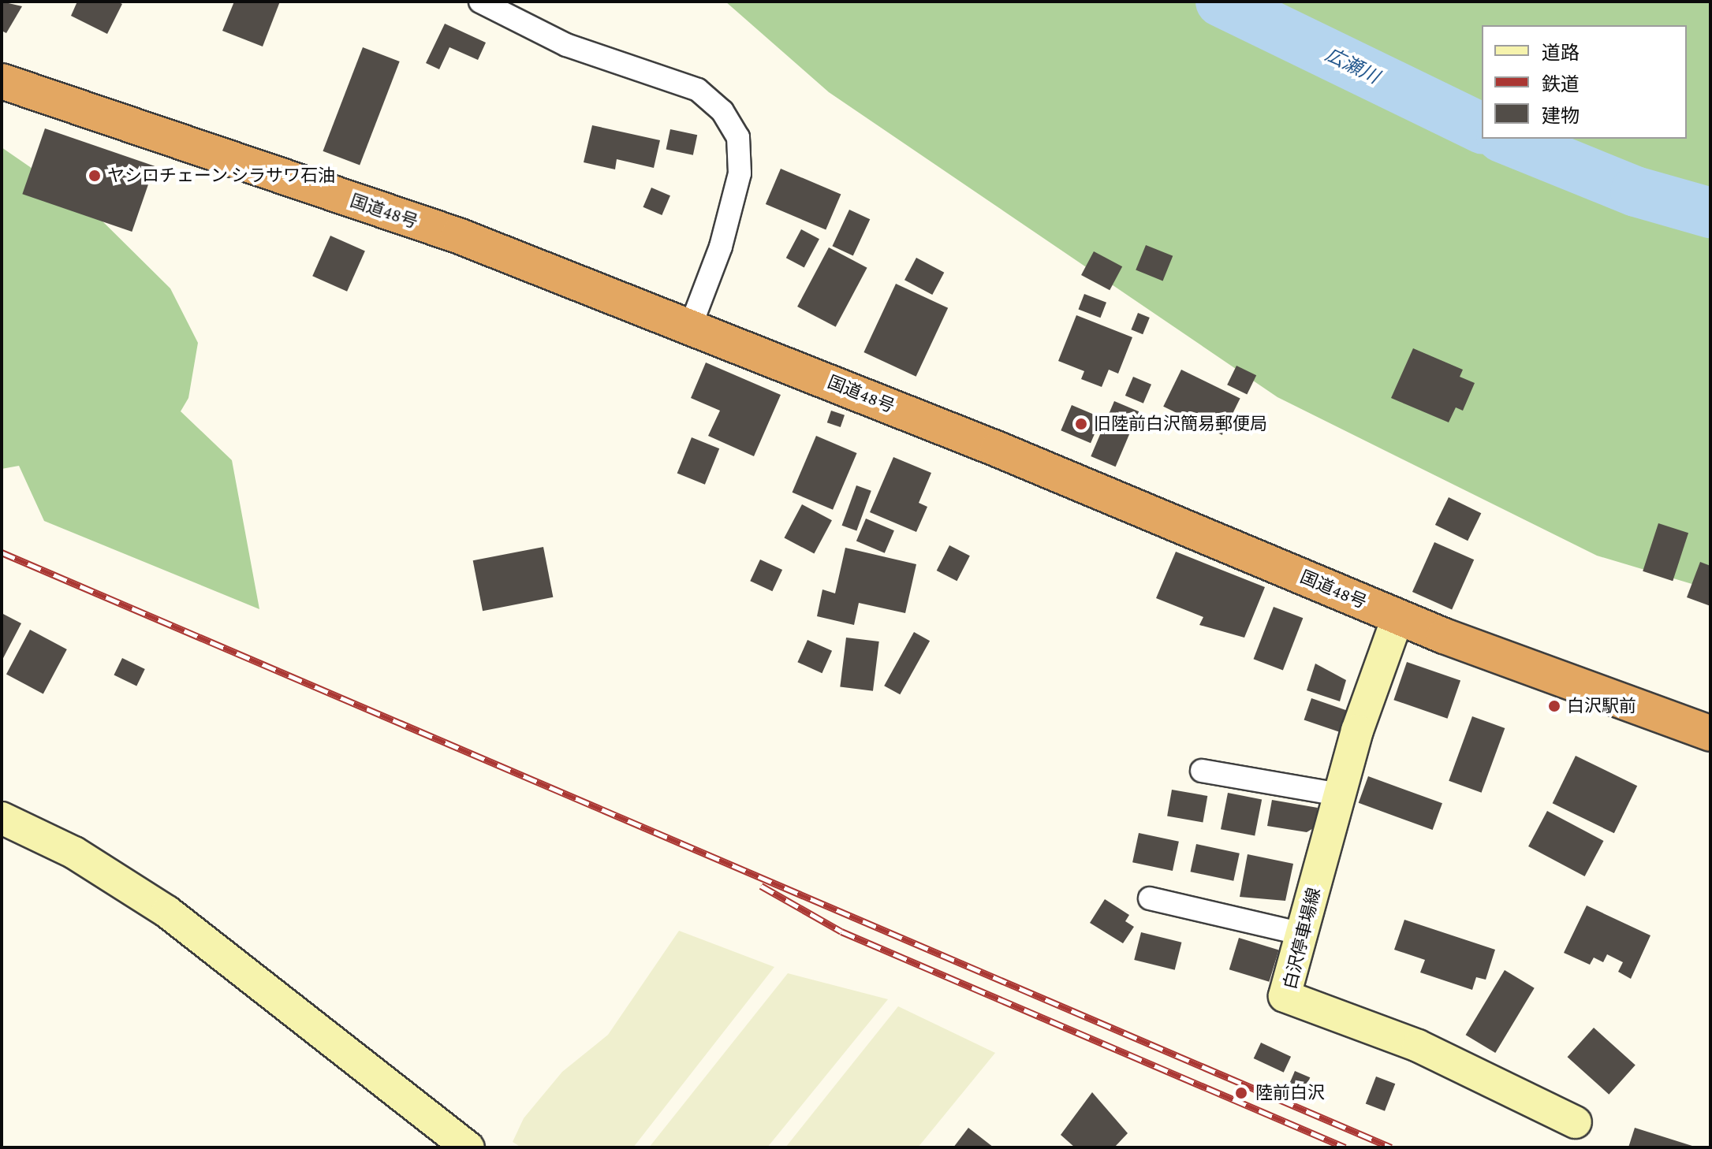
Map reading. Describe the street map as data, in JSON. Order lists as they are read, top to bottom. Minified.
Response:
{"streets":{"highway":["国道48号"],"main road":["白沢停車場線"]},"crossings":[["国道48号","白沢停車場線"]],"water":["広瀬川"],"places":["ヤシロチェーン シラサワ石油","旧陸前白沢簡易郵便局","白沢駅前","陸前白沢"],"legend":["道路","鉄道","建物"]}
